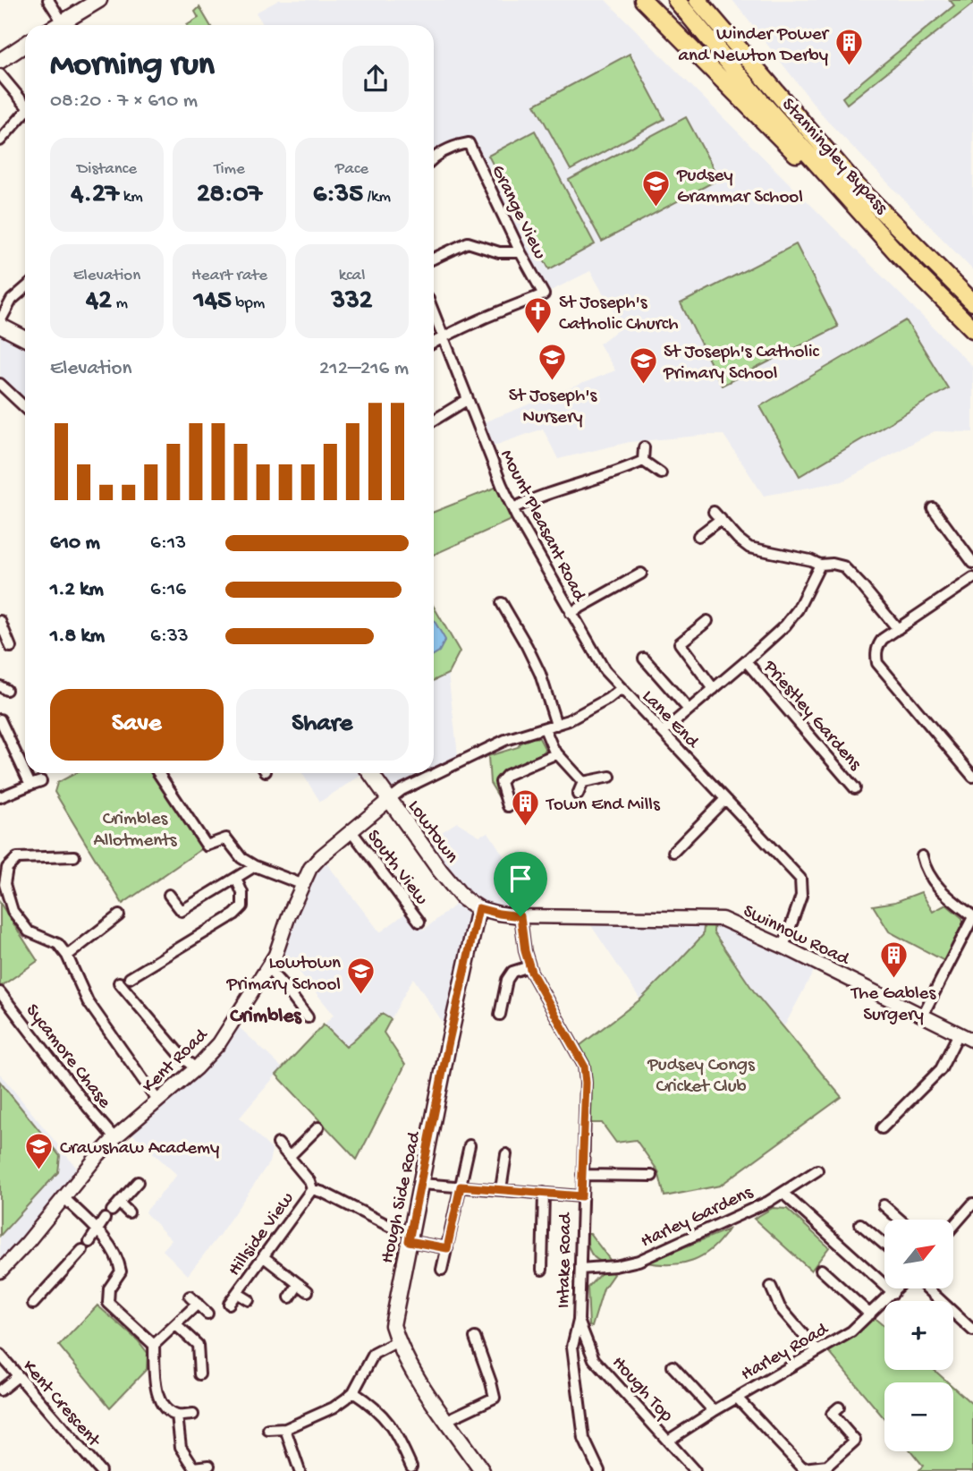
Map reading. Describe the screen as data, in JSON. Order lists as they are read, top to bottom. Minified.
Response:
{"streets":{"highway":["Stanningley Bypass"],"main road":["Lowtown","Hough Side Road"],"street":["Grange View","Mount Pleasant Road","Priestley Gardens","Lane End","South View","Swinnow Road","Sycamore Chase","Kent Road","Harley Gardens","Hillside View","Intake Road","Harley Road","Hough Top","Kent Crescent"]},"crossings":[["Grange View","Mount Pleasant Road"],["Mount Pleasant Road","Lane End"],["Priestley Gardens","Lane End"],["Lane End","Lowtown"],["Lane End","Swinnow Road"],["Lane End","Kent Road"],["Lowtown","Swinnow Road"],["Lowtown","Kent Road"],["Lowtown","Hough Side Road"],["South View","Kent Road"],["Swinnow Road","Hough Side Road"],["Swinnow Road","Intake Road"],["Sycamore Chase","Kent Road"],["Hough Side Road","Hillside View"],["Harley Gardens","Intake Road"],["Intake Road","Hough Top"],["Harley Road","Hough Top"]],"districts":["Crimbles"],"parks":["Crimbles Allotments","Pudsey Congs Cricket Club"],"places":{"building":["Winder Power and Newton Derby","Town End Mills","The Gables Surgery"],"school or university":["Pudsey Grammar School","St Joseph's Nursery","St Joseph's Catholic Primary School","Lowtown Primary School","Crawshaw Academy"],"church":["St Joseph's Catholic Church"]},"north":"top right","page":{"heading":["Morning run","08:20 · 7 × 610 m"],"stats":[["Distance","4.27 km"],["Time","28:07"],["Pace","6:35 /km"],["Elevation","42 m"],["Heart rate","145 bpm"],["kcal","332"]],"chart":["Elevation","212–216 m"],"list":[{"name":"610 m","note":"6:13"},{"name":"1.2 km","note":"6:16"},{"name":"1.8 km","note":"6:33"}],"buttons":["Save","Share"],"map_buttons":["+","−"]}}
